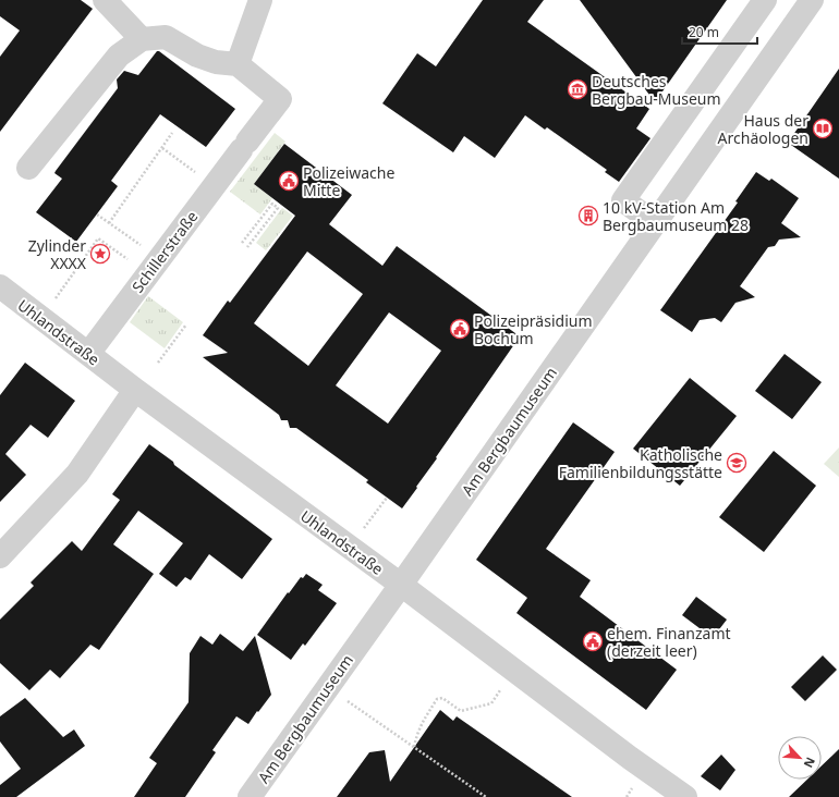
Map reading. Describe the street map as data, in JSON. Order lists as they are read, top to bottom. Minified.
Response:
{"streets":{"street":["Schillerstraße","Uhlandstraße","Am Bergbaumuseum"]},"crossings":[["Schillerstraße","Uhlandstraße"],["Uhlandstraße","Am Bergbaumuseum"]],"places":{"museum":["Deutsches Bergbau-Museum"],"library":["Haus der Archäologen"],"public building":["Polizeiwache Mitte","Polizeipräsidium Bochum","ehem. Finanzamt (derzeit leer)"],"building":["10 kV-Station Am Bergbaumuseum 28"],"place":["Zylinder XXXX"],"school or university":["Katholische Familienbildungsstätte"]},"scale_bar":"20 m","north":"bottom right"}
